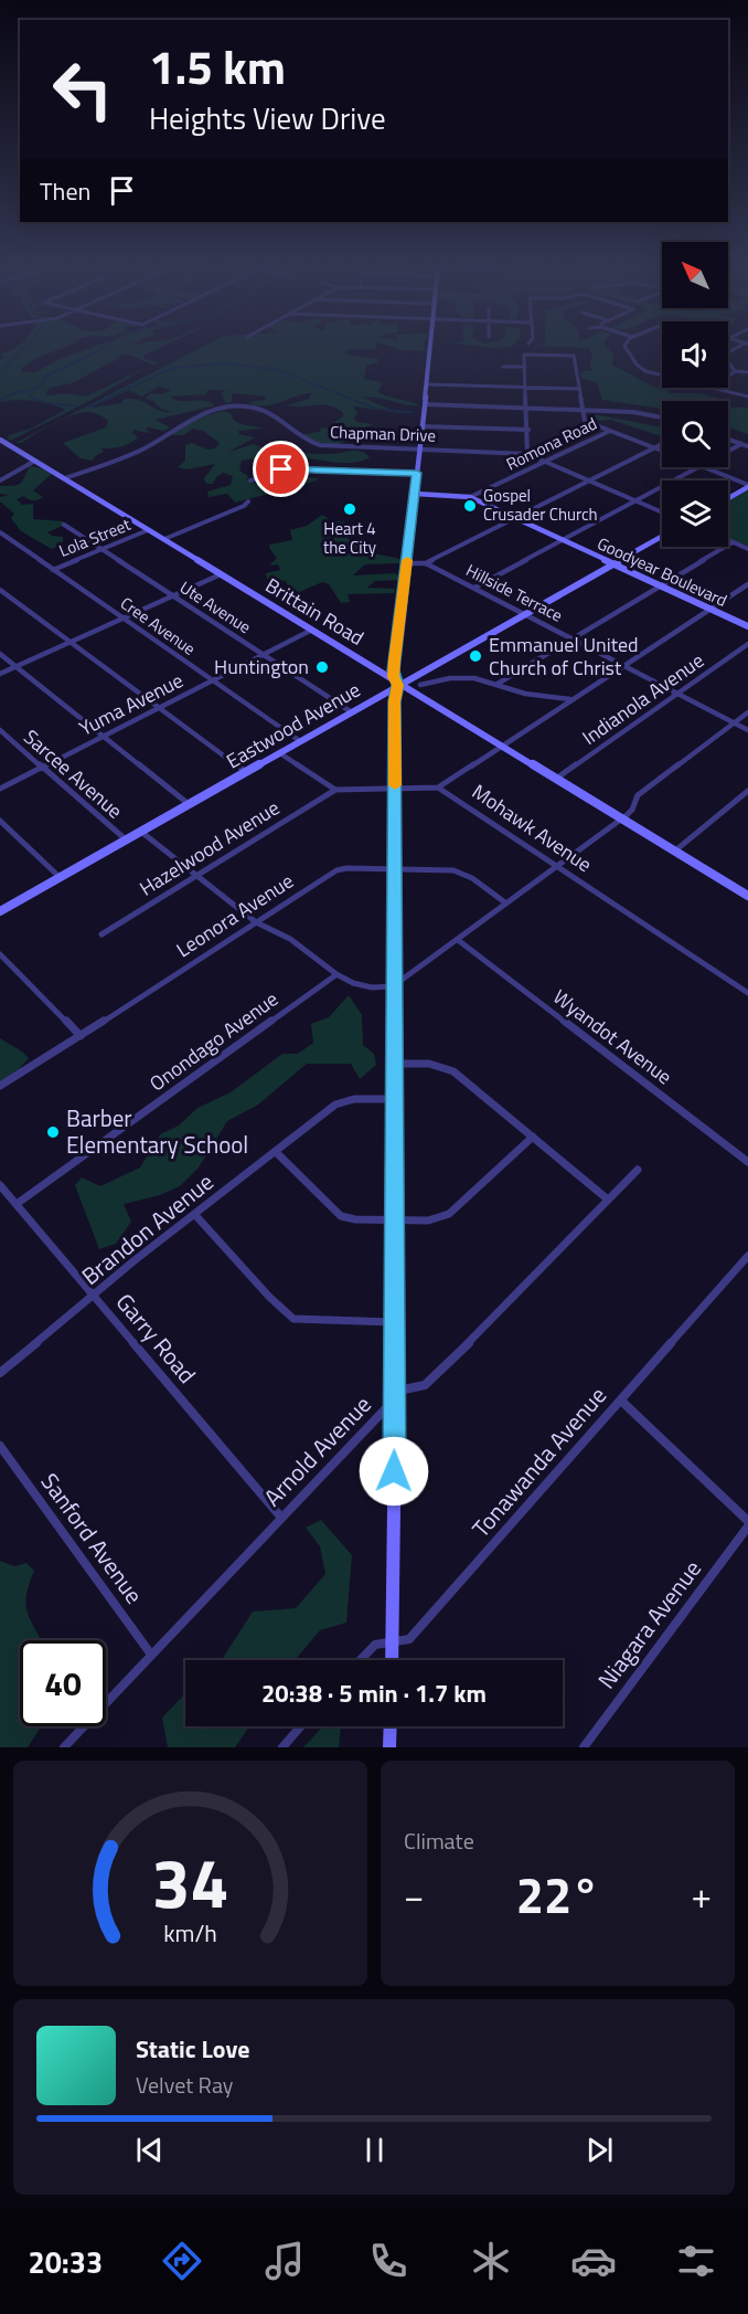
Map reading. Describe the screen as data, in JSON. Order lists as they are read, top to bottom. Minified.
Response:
{"streets":{"street":["Chapman Drive","Romona Road","Lola Street","Goodyear Boulevard","Hillside Terrace","Ute Avenue","Brittain Road","Cree Avenue","Indianola Avenue","Yuma Avenue","Eastwood Avenue","Sarcee Avenue","Mohawk Avenue","Hazelwood Avenue","Leonora Avenue","Wyandot Avenue","Onondago Avenue","Brandon Avenue","Garry Road","Arnold Avenue","Tonawanda Avenue","Sanford Avenue","Niagara Avenue"]},"crossings":[["Chapman Drive","Brittain Road"],["Romona Road","Goodyear Boulevard"],["Lola Street","Ute Avenue"],["Lola Street","Brittain Road"],["Lola Street","Cree Avenue"],["Goodyear Boulevard","Eastwood Avenue"],["Hillside Terrace","Indianola Avenue"],["Hillside Terrace","Eastwood Avenue"],["Ute Avenue","Yuma Avenue"],["Ute Avenue","Eastwood Avenue"],["Brittain Road","Indianola Avenue"],["Brittain Road","Yuma Avenue"],["Brittain Road","Eastwood Avenue"],["Cree Avenue","Yuma Avenue"],["Cree Avenue","Eastwood Avenue"],["Yuma Avenue","Sarcee Avenue"],["Eastwood Avenue","Sarcee Avenue"],["Onondago Avenue","Garry Road"],["Brandon Avenue","Garry Road"],["Garry Road","Arnold Avenue"],["Arnold Avenue","Sanford Avenue"]],"places":["Gospel Crusader Church","Heart 4 the City","Emmanuel United Church of Christ","Huntington","Barber Elementary School"],"north":"top left","page":{"turn":["1.5 km","Heights View Drive"],"then":"Then","limit":"40","trip":"20:38 · 5 min · 1.7 km","tile":"Climate","heat":["−","22°","+"],"song":["Static Love","Velvet Ray"],"tabs":"20:33","gauge":["34","km/h"]}}
